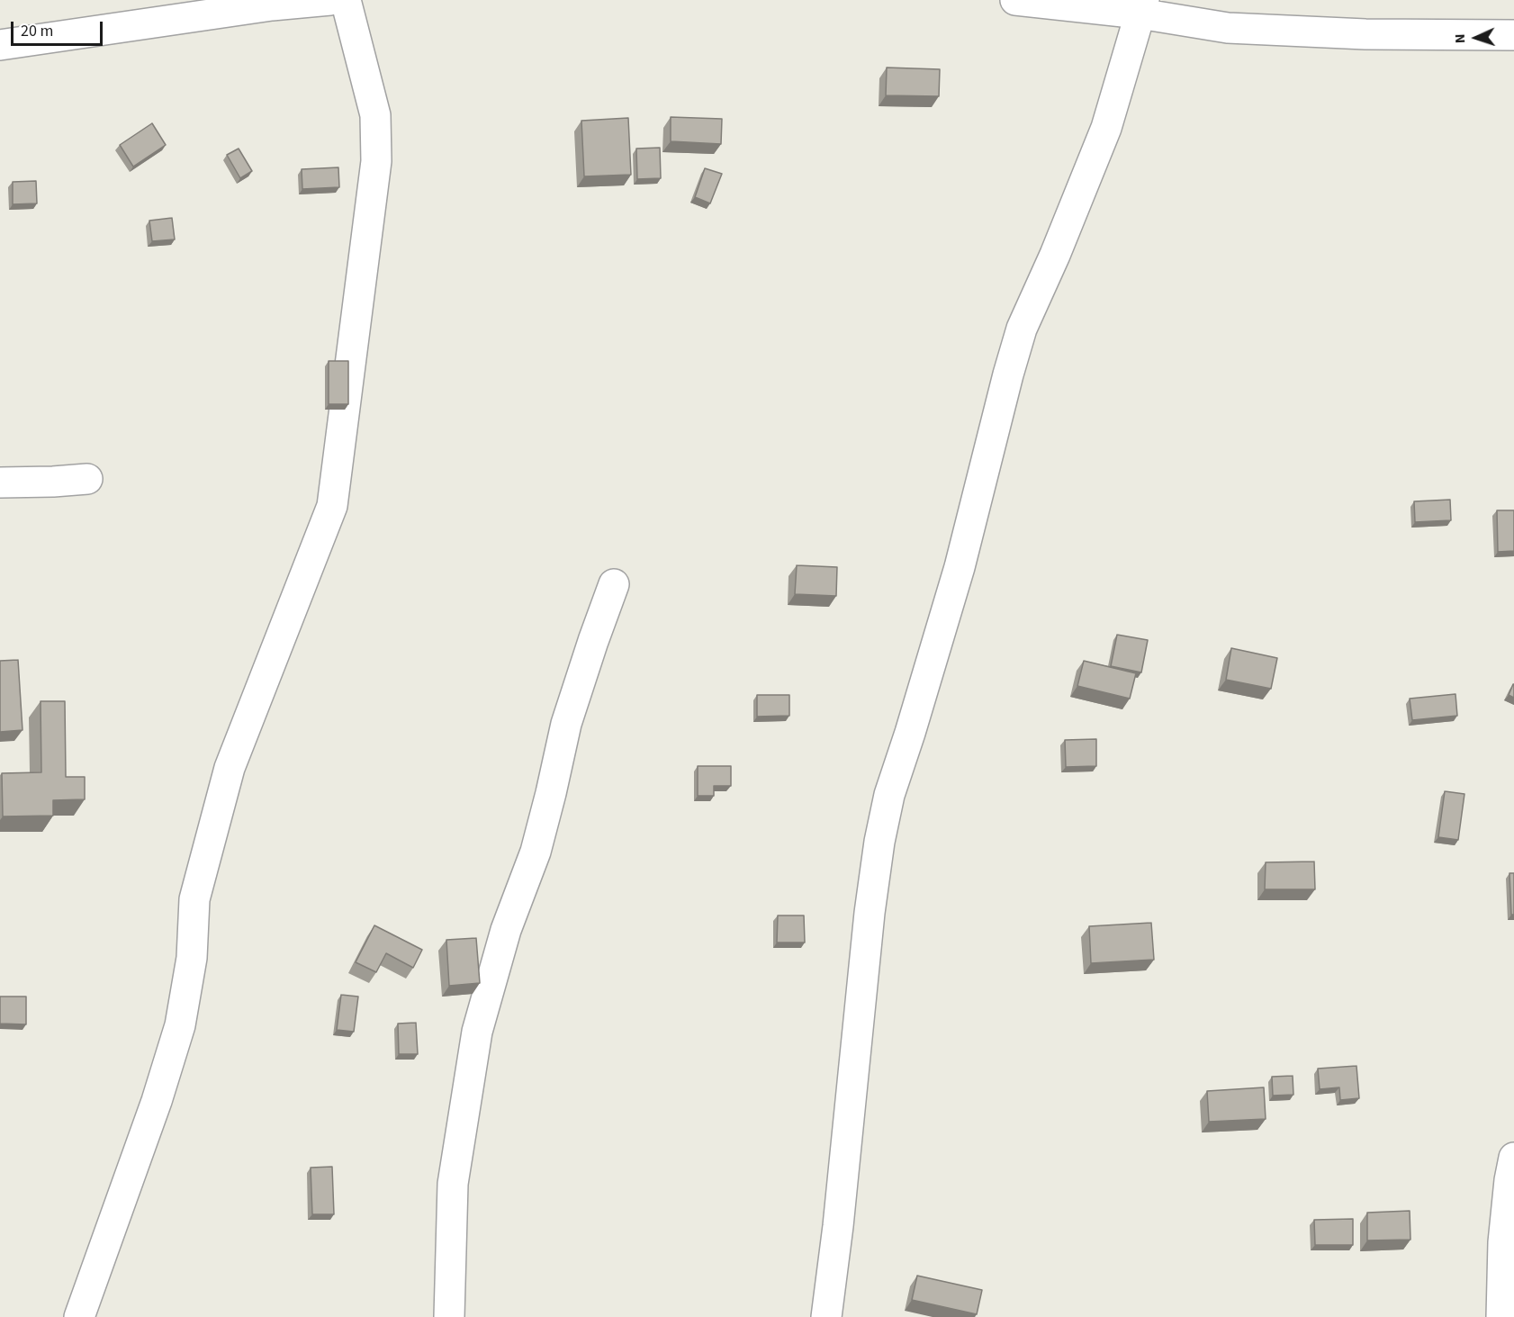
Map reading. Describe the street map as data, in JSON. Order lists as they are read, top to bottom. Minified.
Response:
{"scale_bar":"20 m","north":"left"}
